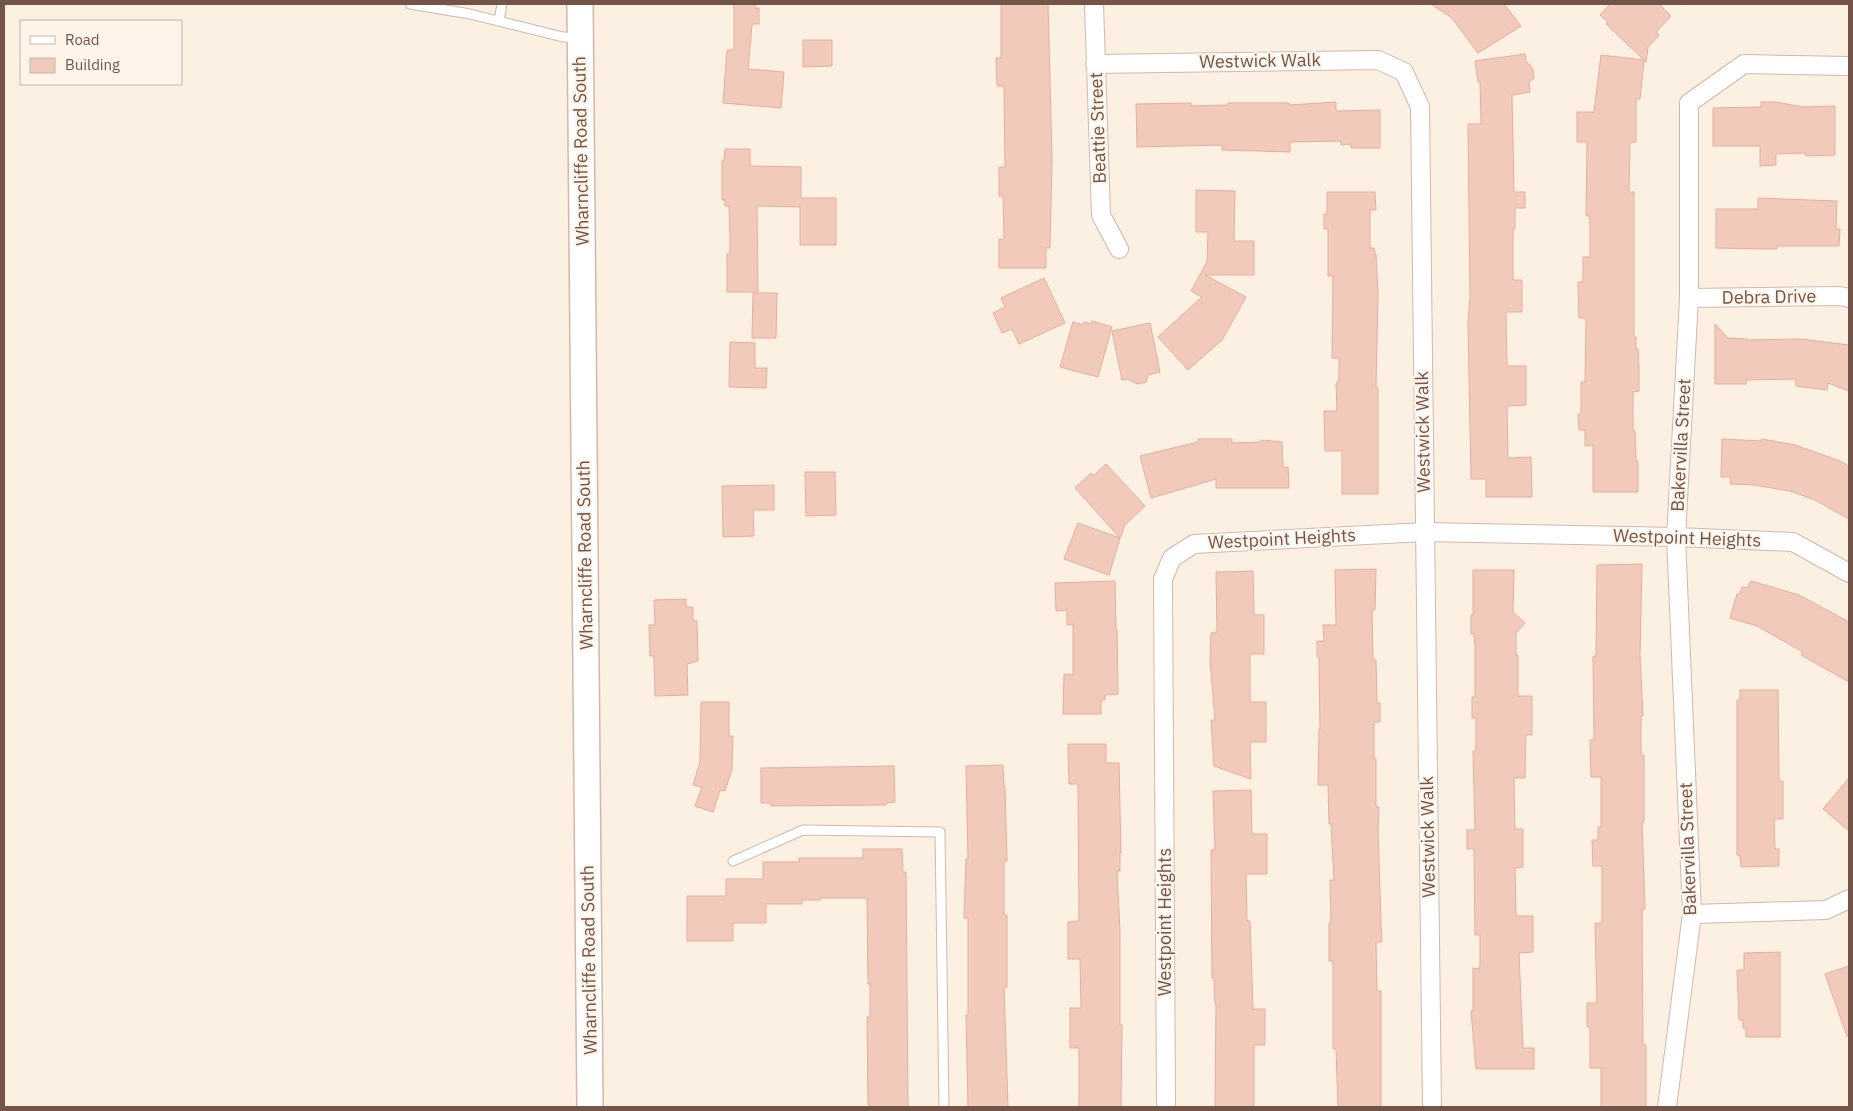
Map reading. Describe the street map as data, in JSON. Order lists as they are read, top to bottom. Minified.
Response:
{"streets":{"main road":["Wharncliffe Road South"],"street":["Westwick Walk","Beattie Street","Debra Drive","Bakervilla Street","Westpoint Heights"]},"crossings":[["Westwick Walk","Beattie Street"],["Westwick Walk","Westpoint Heights"],["Debra Drive","Bakervilla Street"],["Bakervilla Street","Westpoint Heights"]],"legend":["Road","Building"]}
